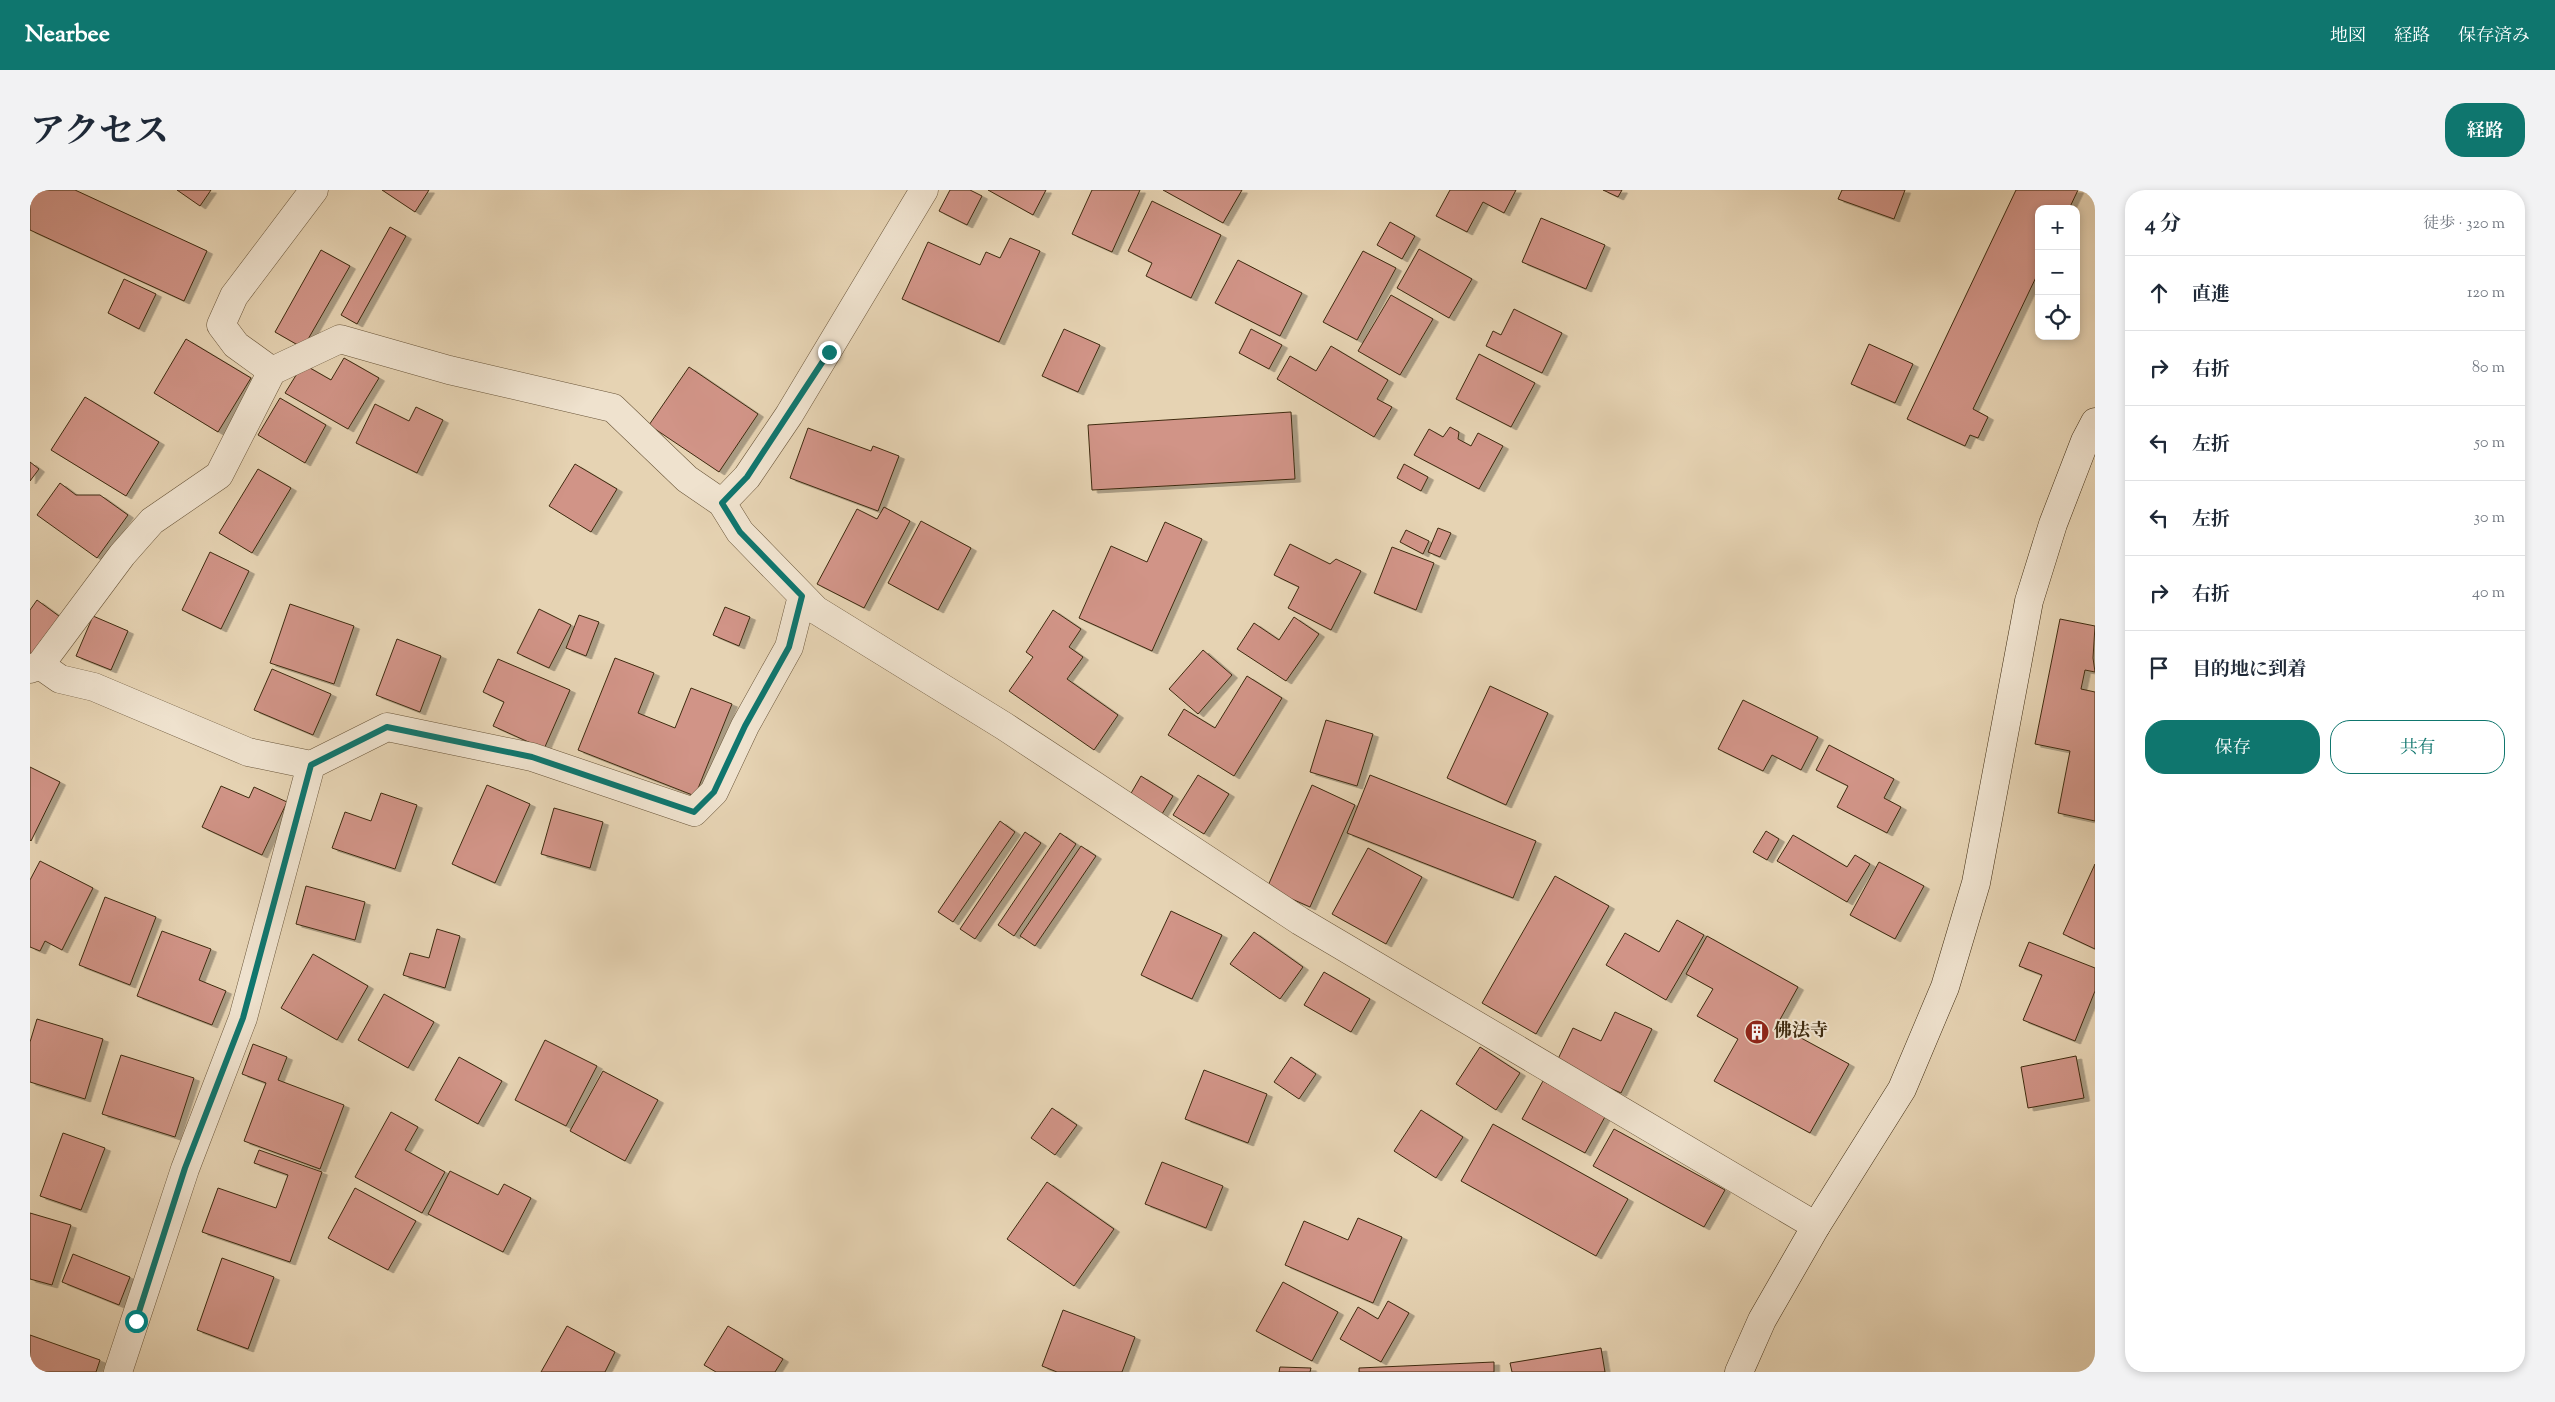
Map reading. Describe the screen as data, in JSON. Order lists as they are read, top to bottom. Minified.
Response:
{"places":{"building":["佛法寺"]},"page":{"header":"Nearbee","nav":["地図","経路","保存済み"],"title":"アクセス","buttons":["経路",["保存","共有"]],"heading":["4 分","徒歩 · 320 m"],"map_buttons":["+","−"],"list":[["直進","120 m"],["右折","80 m"],["左折","50 m"],["左折","30 m"],["右折","40 m"],"目的地に到着"]}}
